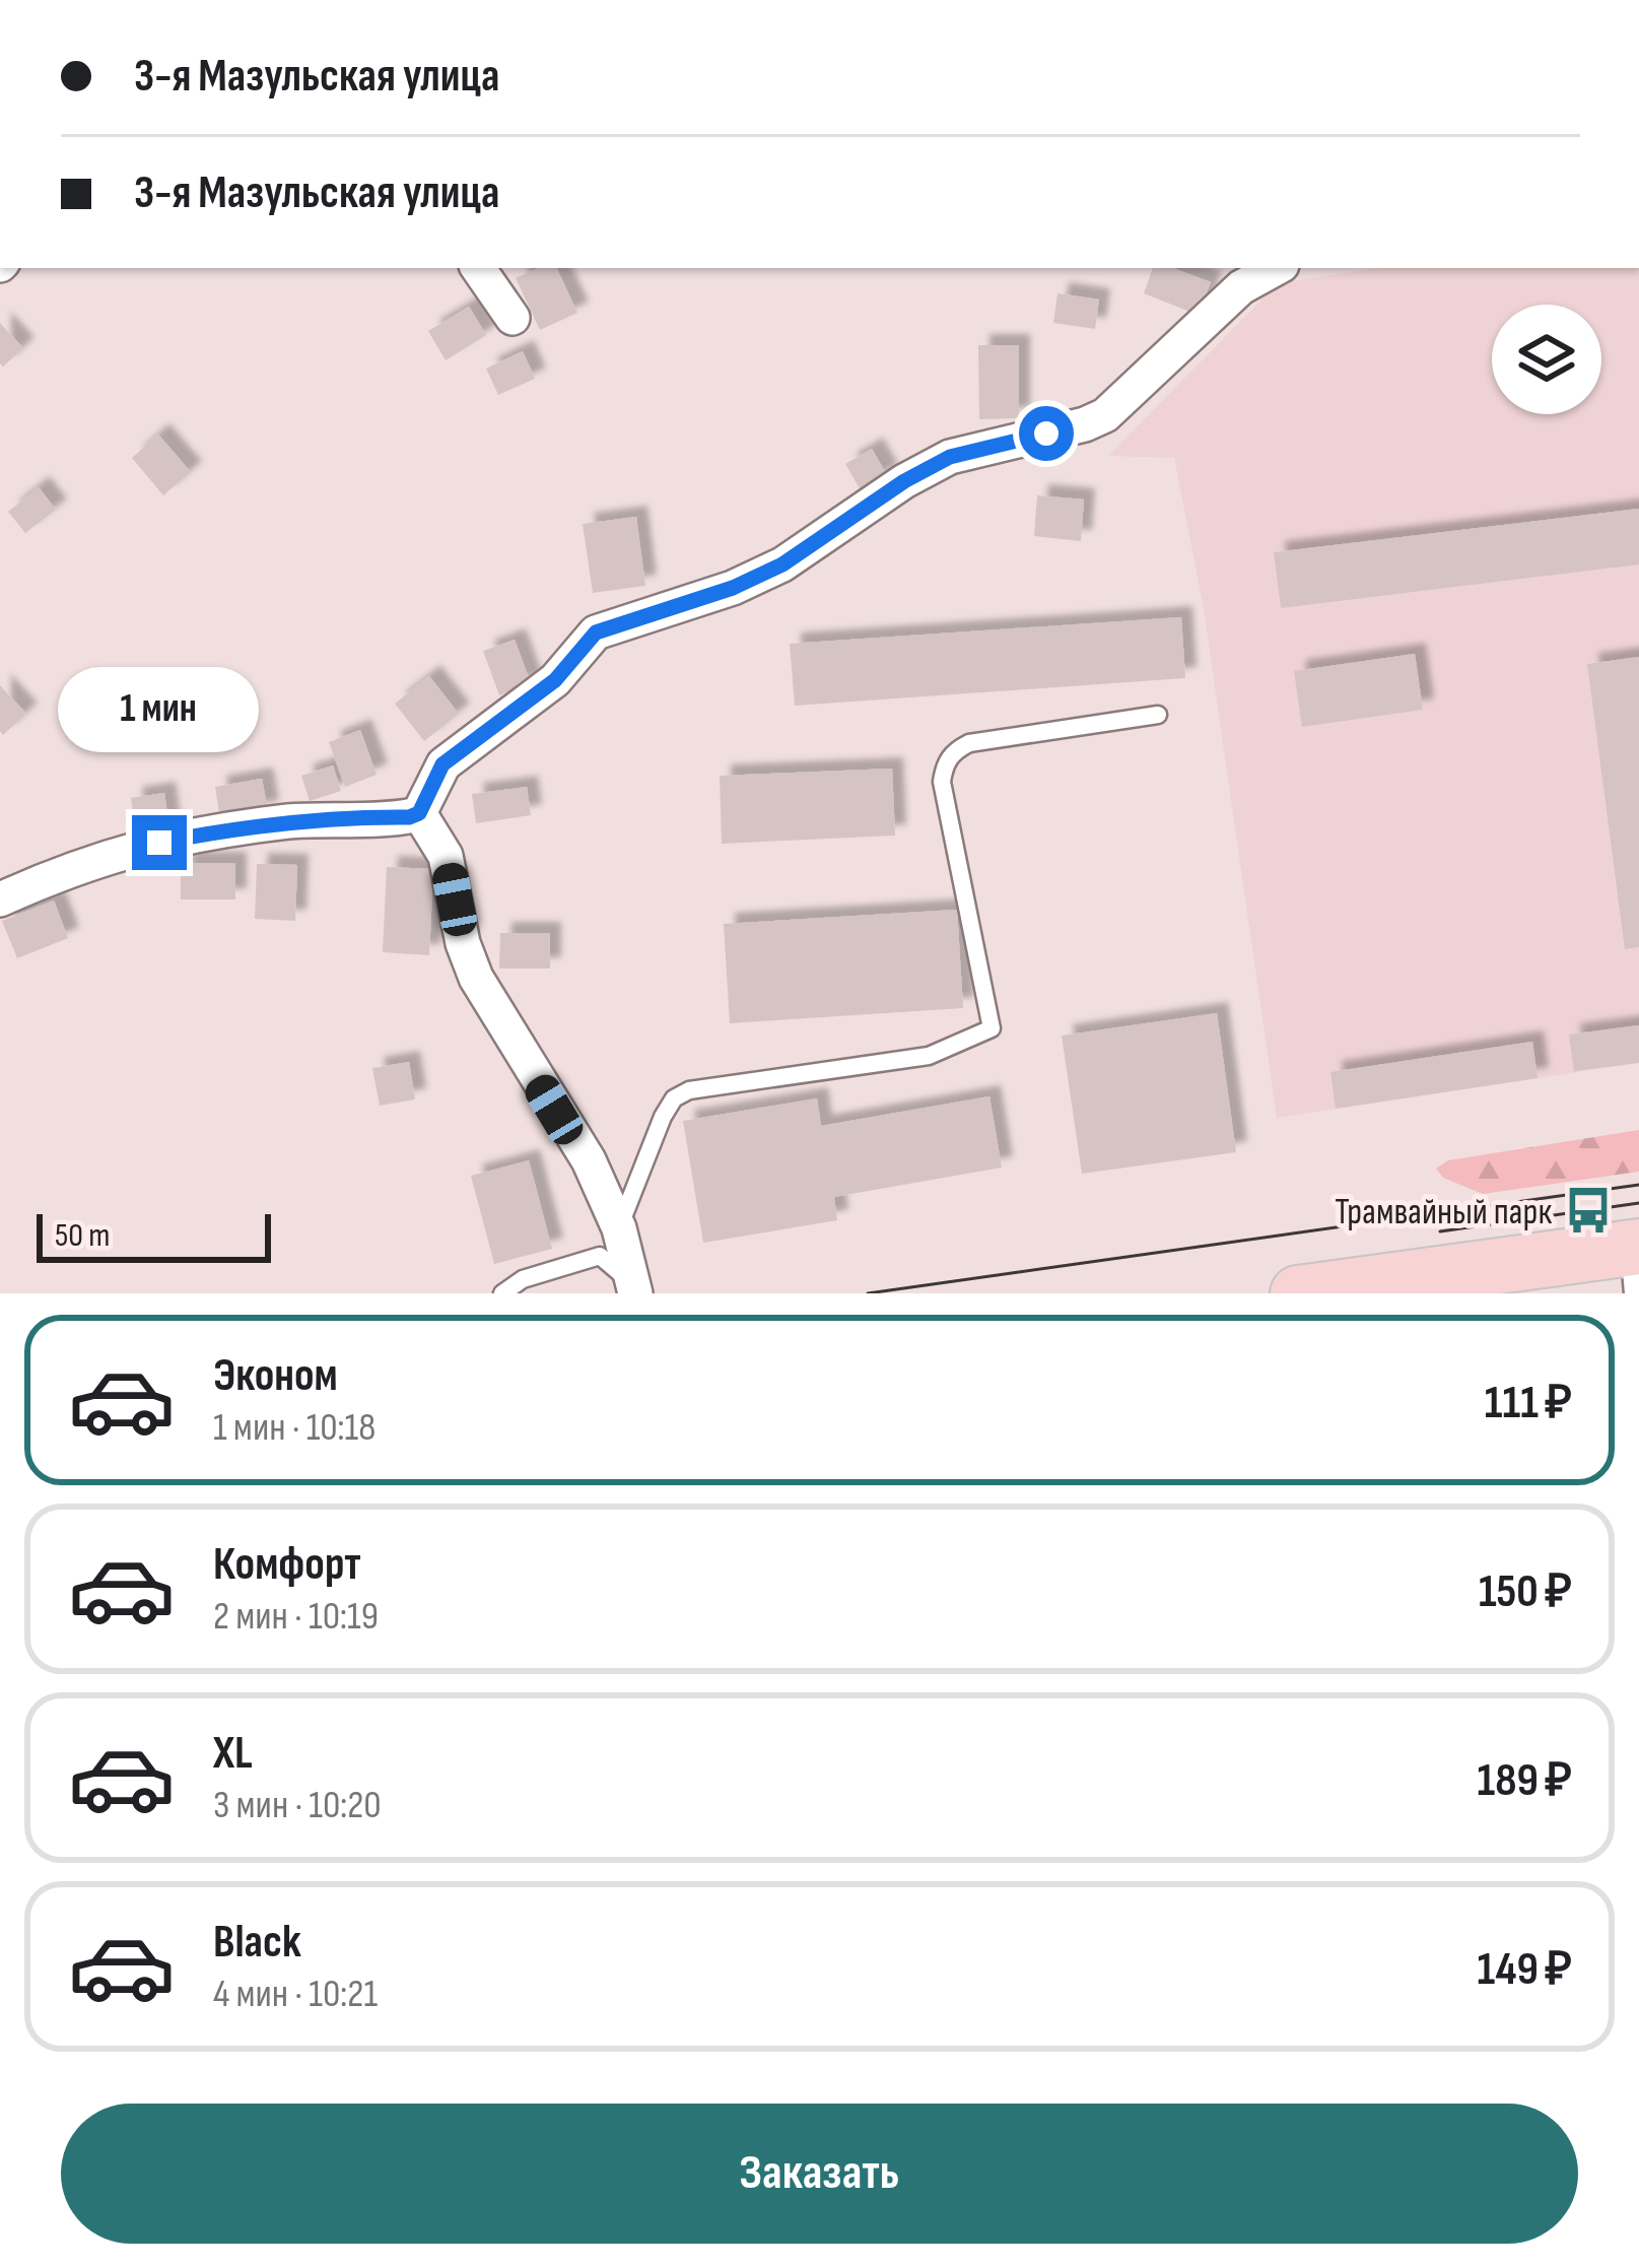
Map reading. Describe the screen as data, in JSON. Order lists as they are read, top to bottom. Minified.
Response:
{"places":{"bus stop":["Трамвайный парк"]},"scale_bar":"50 m","page":{"banner":["3-я Мазульская улица","3-я Мазульская улица"],"bubble":"1 мин","scale":"50 m","list":[{"name":"Эконом","note":"1 мин · 10:18","value":"111 ₽"},{"name":"Комфорт","note":"2 мин · 10:19","value":"150 ₽"},{"name":"XL","note":"3 мин · 10:20","value":"189 ₽"},{"name":"Black","note":"4 мин · 10:21","value":"149 ₽"}],"buttons":"Заказать"}}
